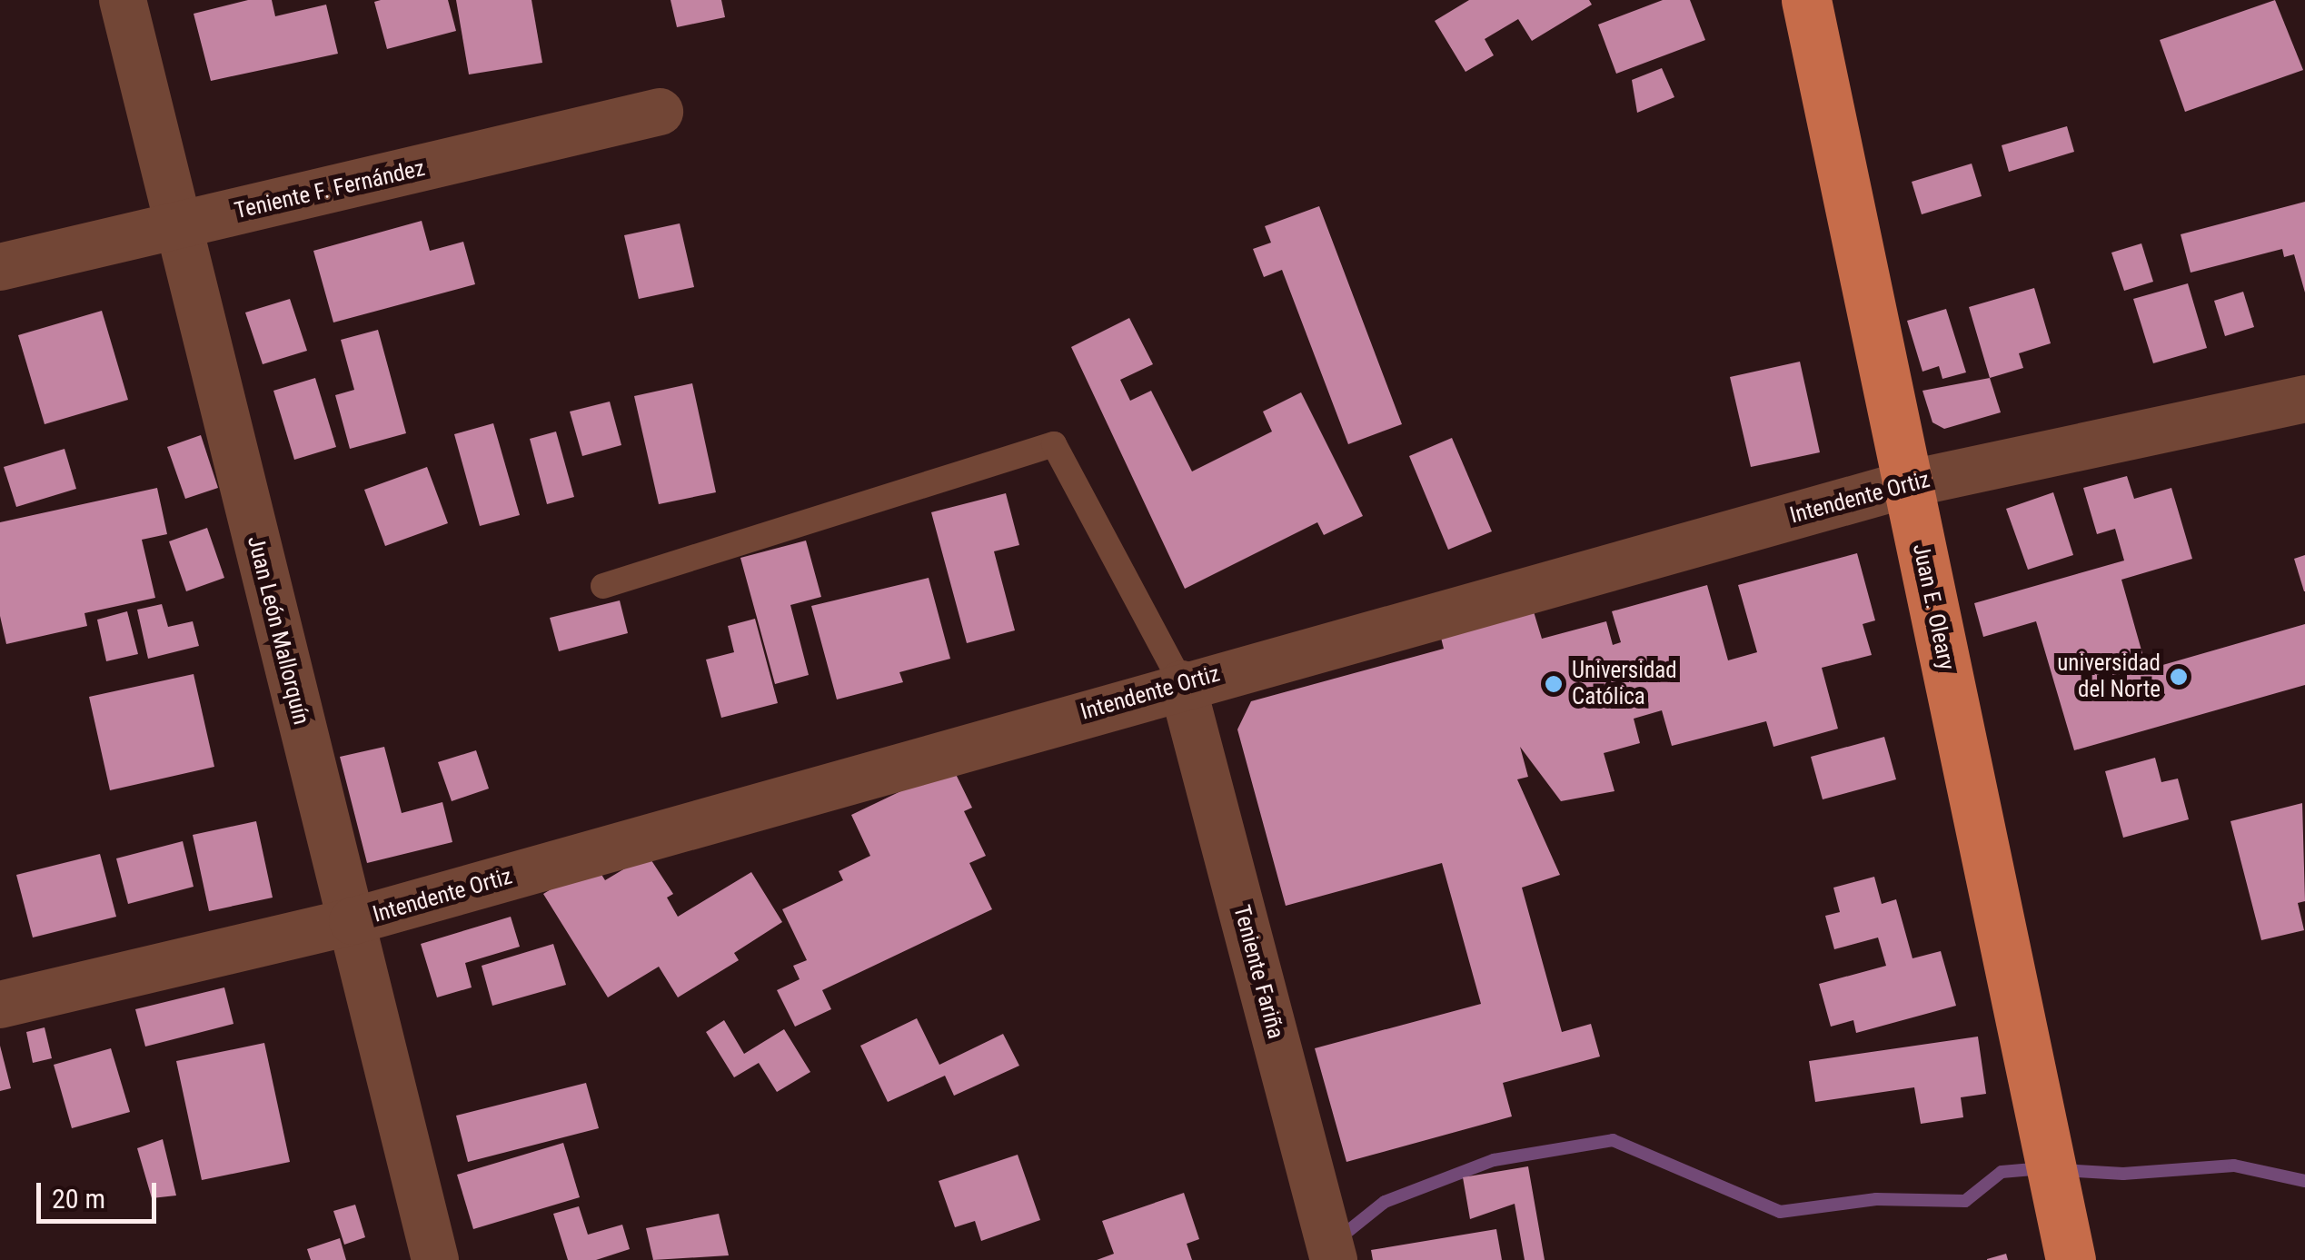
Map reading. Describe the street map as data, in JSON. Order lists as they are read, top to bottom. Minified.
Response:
{"streets":{"main road":["Juan E. Oleary"],"street":["Teniente F. Fernández","Intendente Ortiz","Juan León Mallorquín","Teniente Fariña"]},"crossings":[["Teniente F. Fernández","Juan León Mallorquín"],["Intendente Ortiz","Juan E. Oleary"],["Intendente Ortiz","Juan León Mallorquín"],["Intendente Ortiz","Teniente Fariña"]],"places":["universidad del Norte","Universidad Católica"],"scale_bar":"20 m"}
